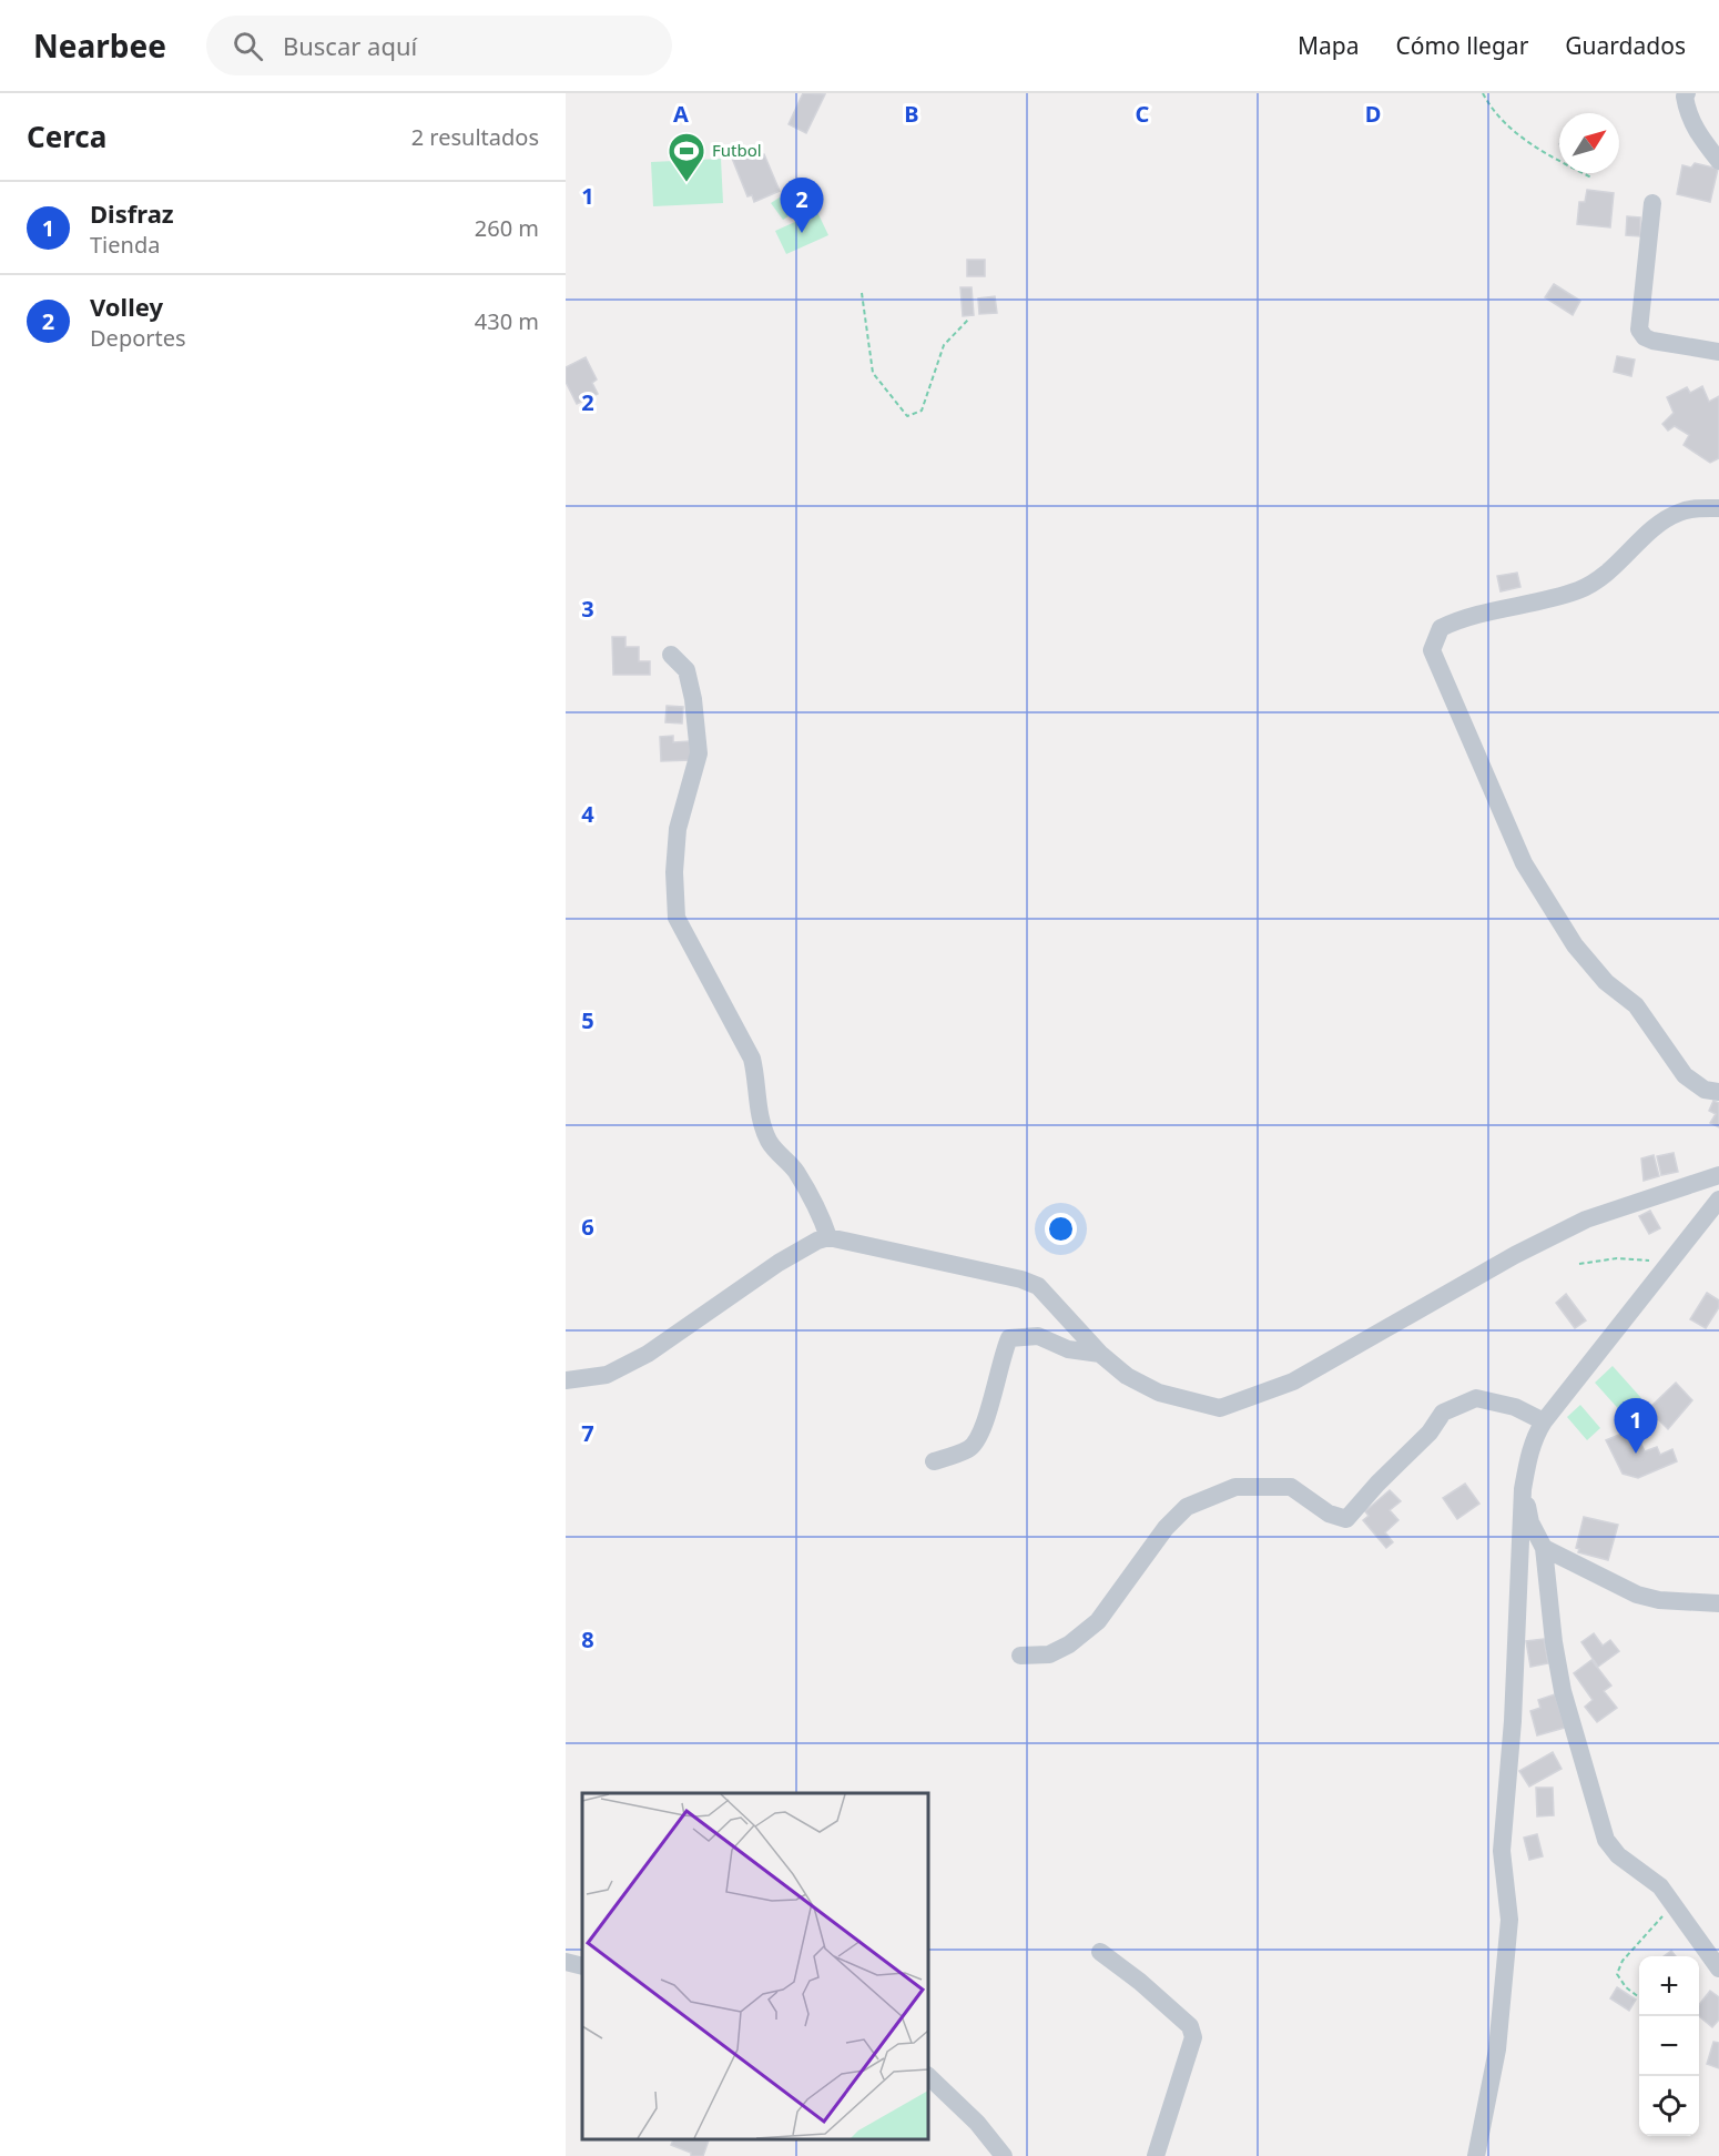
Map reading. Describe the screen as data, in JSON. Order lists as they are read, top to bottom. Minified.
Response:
{"places":{"sports":["Futbol"]},"north":"top right","page":{"header":"Nearbee","search":"Buscar aquí","nav":["Mapa","Cómo llegar","Guardados"],"heading":["Cerca","2 resultados"],"pins":["2","1"],"list":[{"mark":"1","name":"Disfraz","note":"Tienda","value":"260 m"},{"mark":"2","name":"Volley","note":"Deportes","value":"430 m"}],"map_buttons":["+","−"]},"grid":{"columns":["A","B","C","D"],"rows":["1","2","3","4","5","6","7","8"]}}
